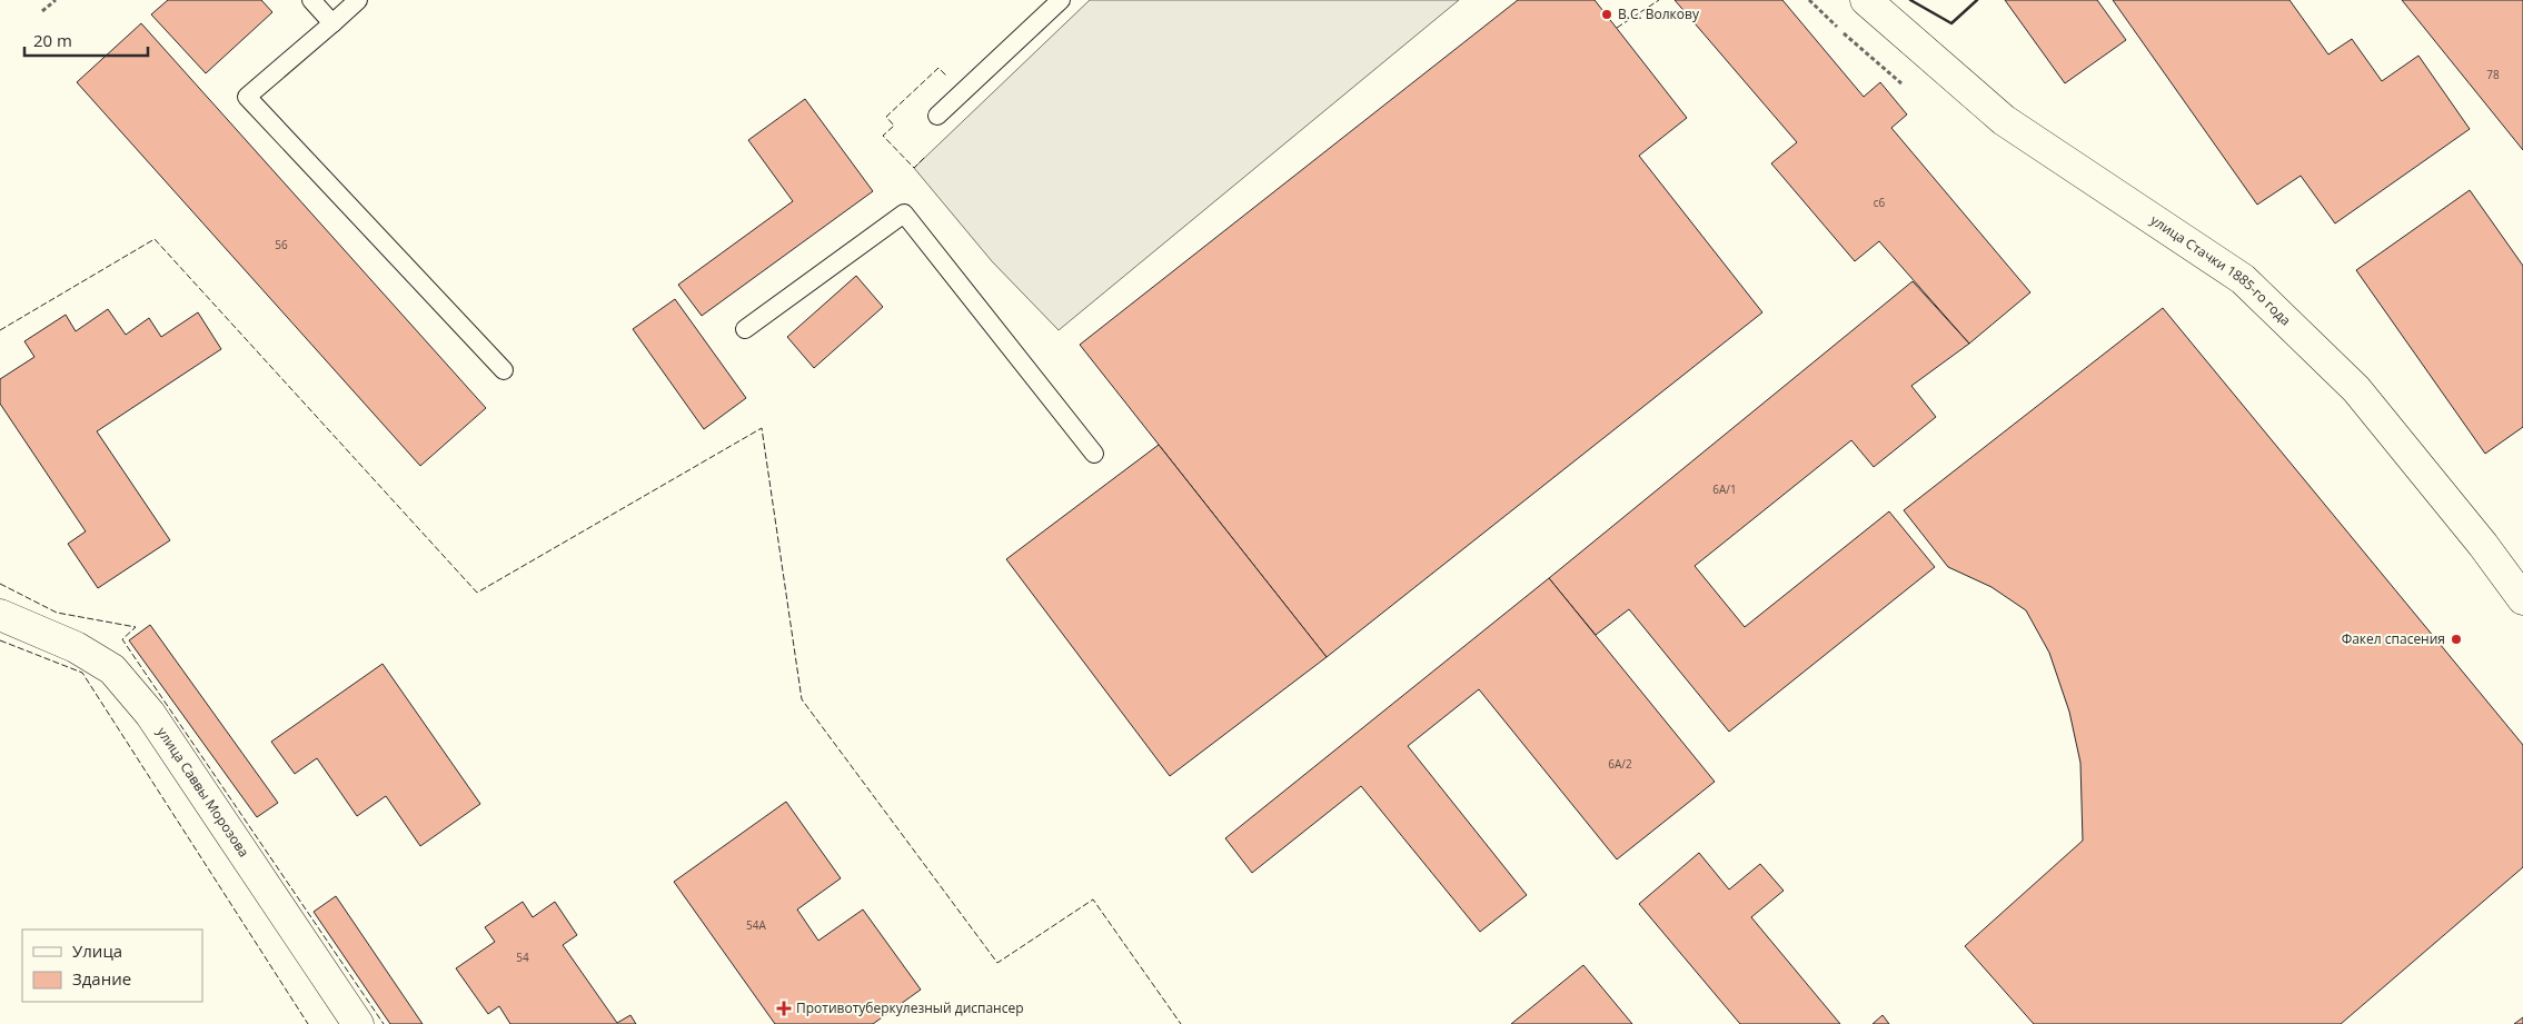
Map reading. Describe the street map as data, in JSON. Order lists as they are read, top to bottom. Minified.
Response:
{"streets":{"street":["улица Стачки 1885-го года","улица Саввы Морозова"]},"places":{"other":["В.С. Волкову","Факел спасения"],"health":["Противотуберкулезный диспансер"]},"house_numbers":["78","с6","56","6А/1","6А/2","54А","54"],"legend":["Улица","Здание"],"scale_bar":"20 m"}
